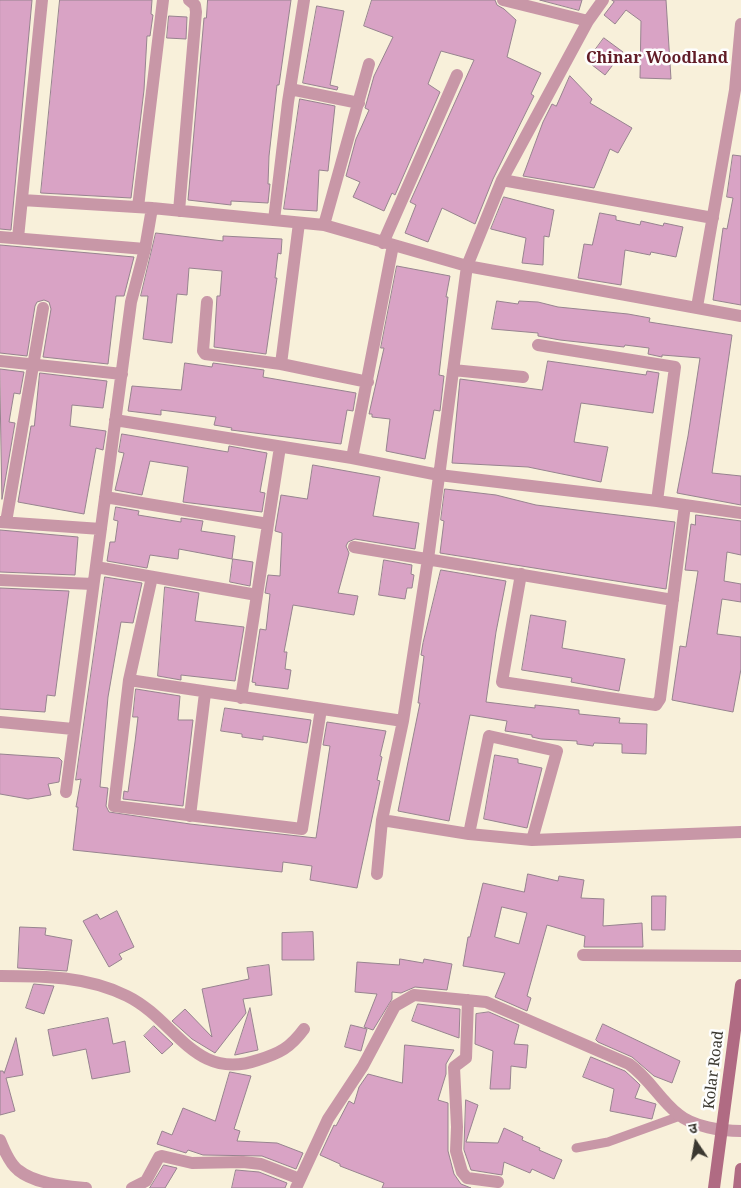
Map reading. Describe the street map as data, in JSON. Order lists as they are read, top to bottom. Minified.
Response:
{"streets":{"main road":["Kolar Road"]},"districts":["Chinar Woodland"],"north":"top"}
